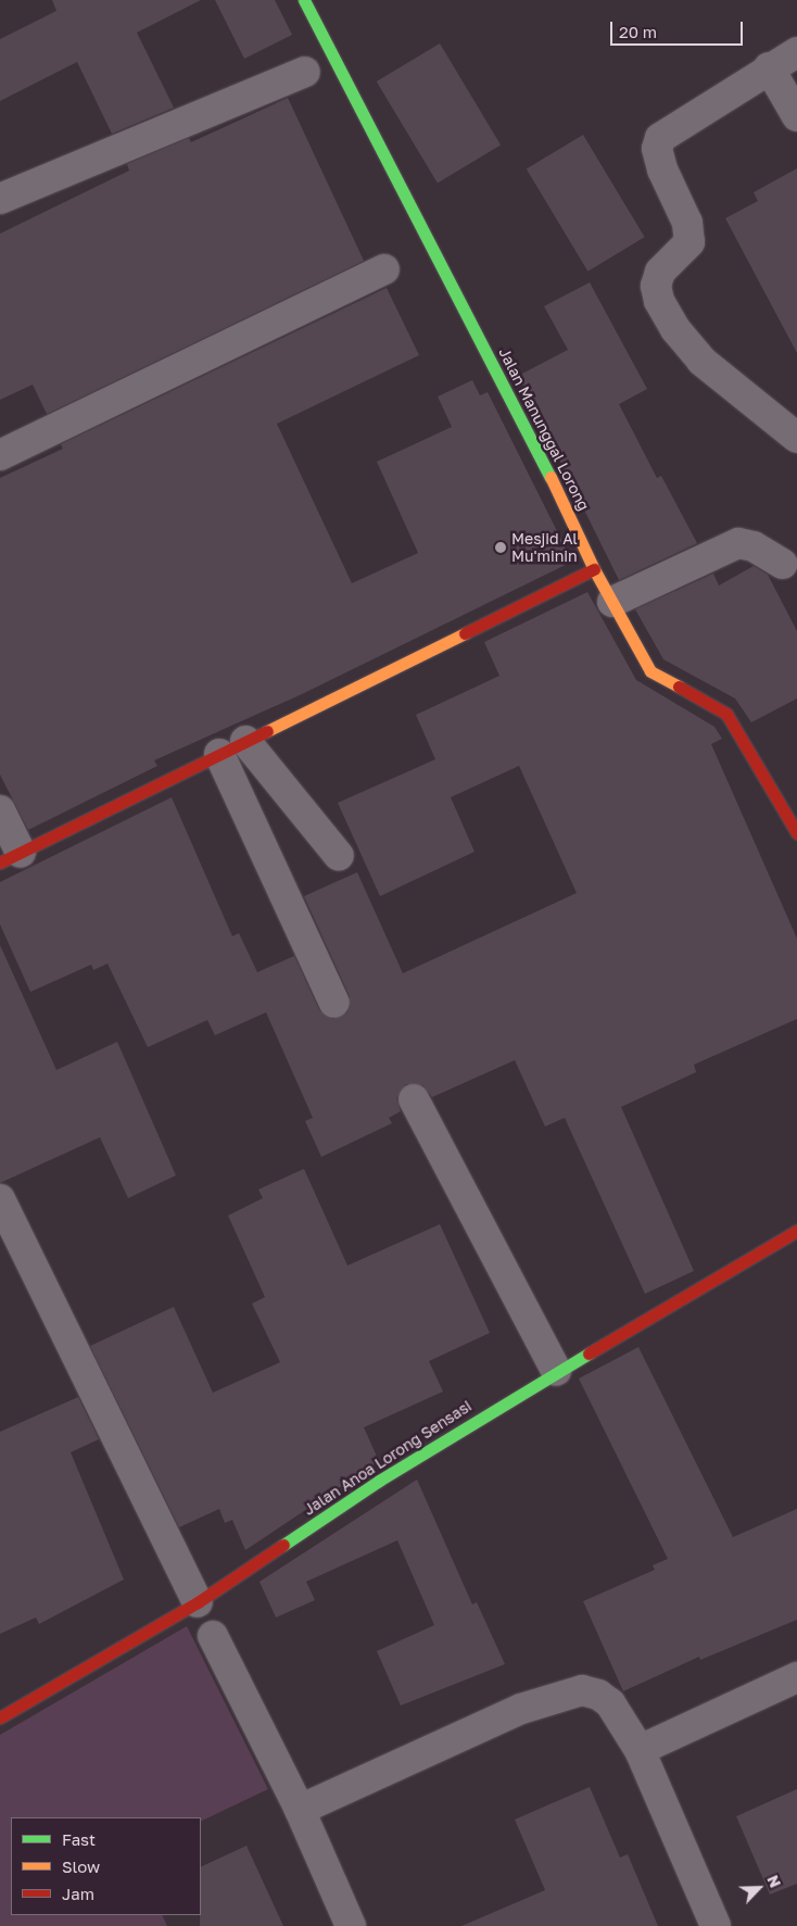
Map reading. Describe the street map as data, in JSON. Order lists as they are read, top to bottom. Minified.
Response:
{"streets":{"street":["Jalan Manunggal Lorong","Jalan Anoa Lorong Sensasi"]},"places":["Mesjid Al Mu'minin"],"legend":["Fast","Slow","Jam"],"scale_bar":"20 m","north":"top right"}
